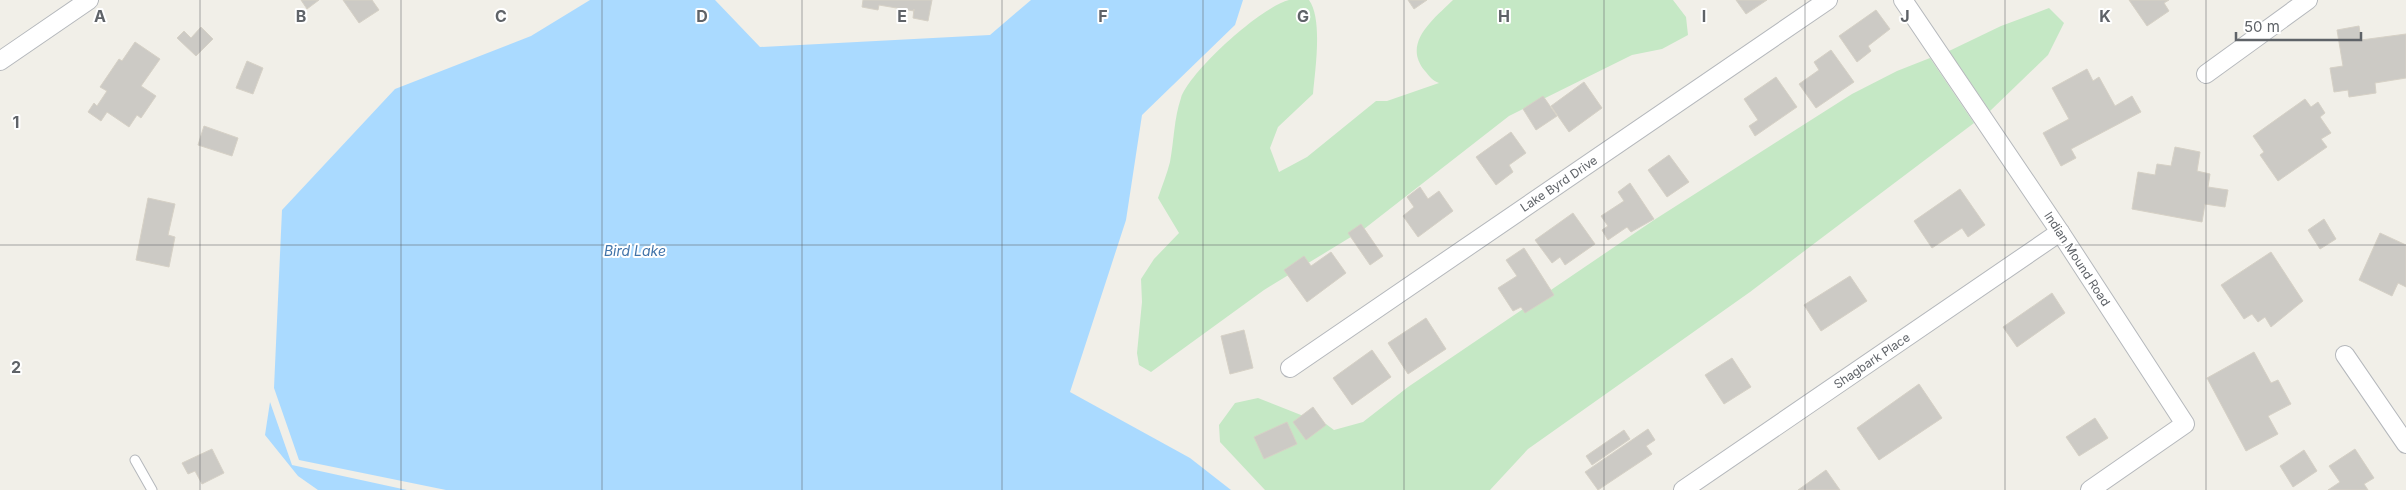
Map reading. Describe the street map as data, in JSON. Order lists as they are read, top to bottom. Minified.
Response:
{"streets":{"street":["Lake Byrd Drive","Indian Mound Road","Shagbark Place"]},"crossings":[["Indian Mound Road","Shagbark Place"]],"water":["Bird Lake"],"scale_bar":"50 m","grid":{"columns":["A","B","C","D","E","F","G","H","I","J","K"],"rows":["1","2"]}}
